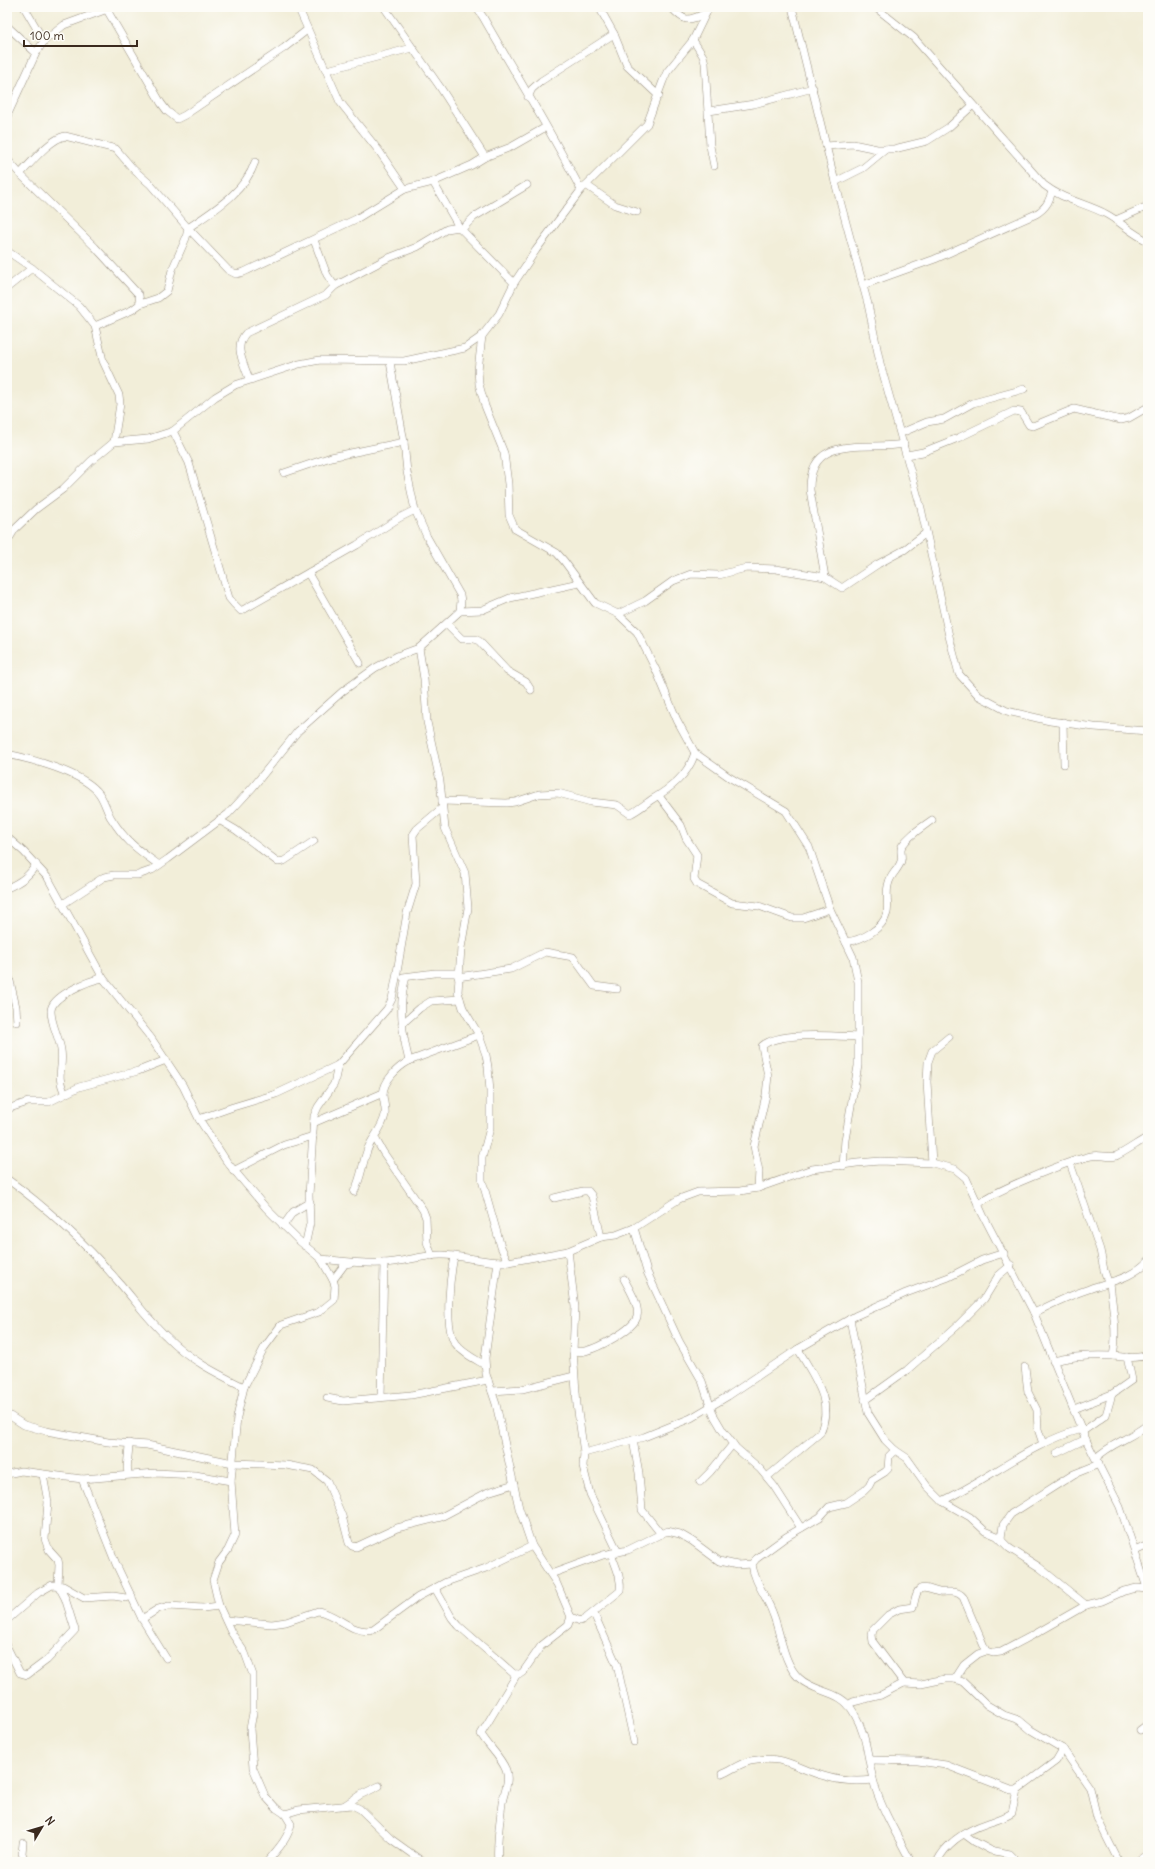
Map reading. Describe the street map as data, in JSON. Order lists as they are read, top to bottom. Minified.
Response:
{"scale_bar":"100 m","north":"top right"}
